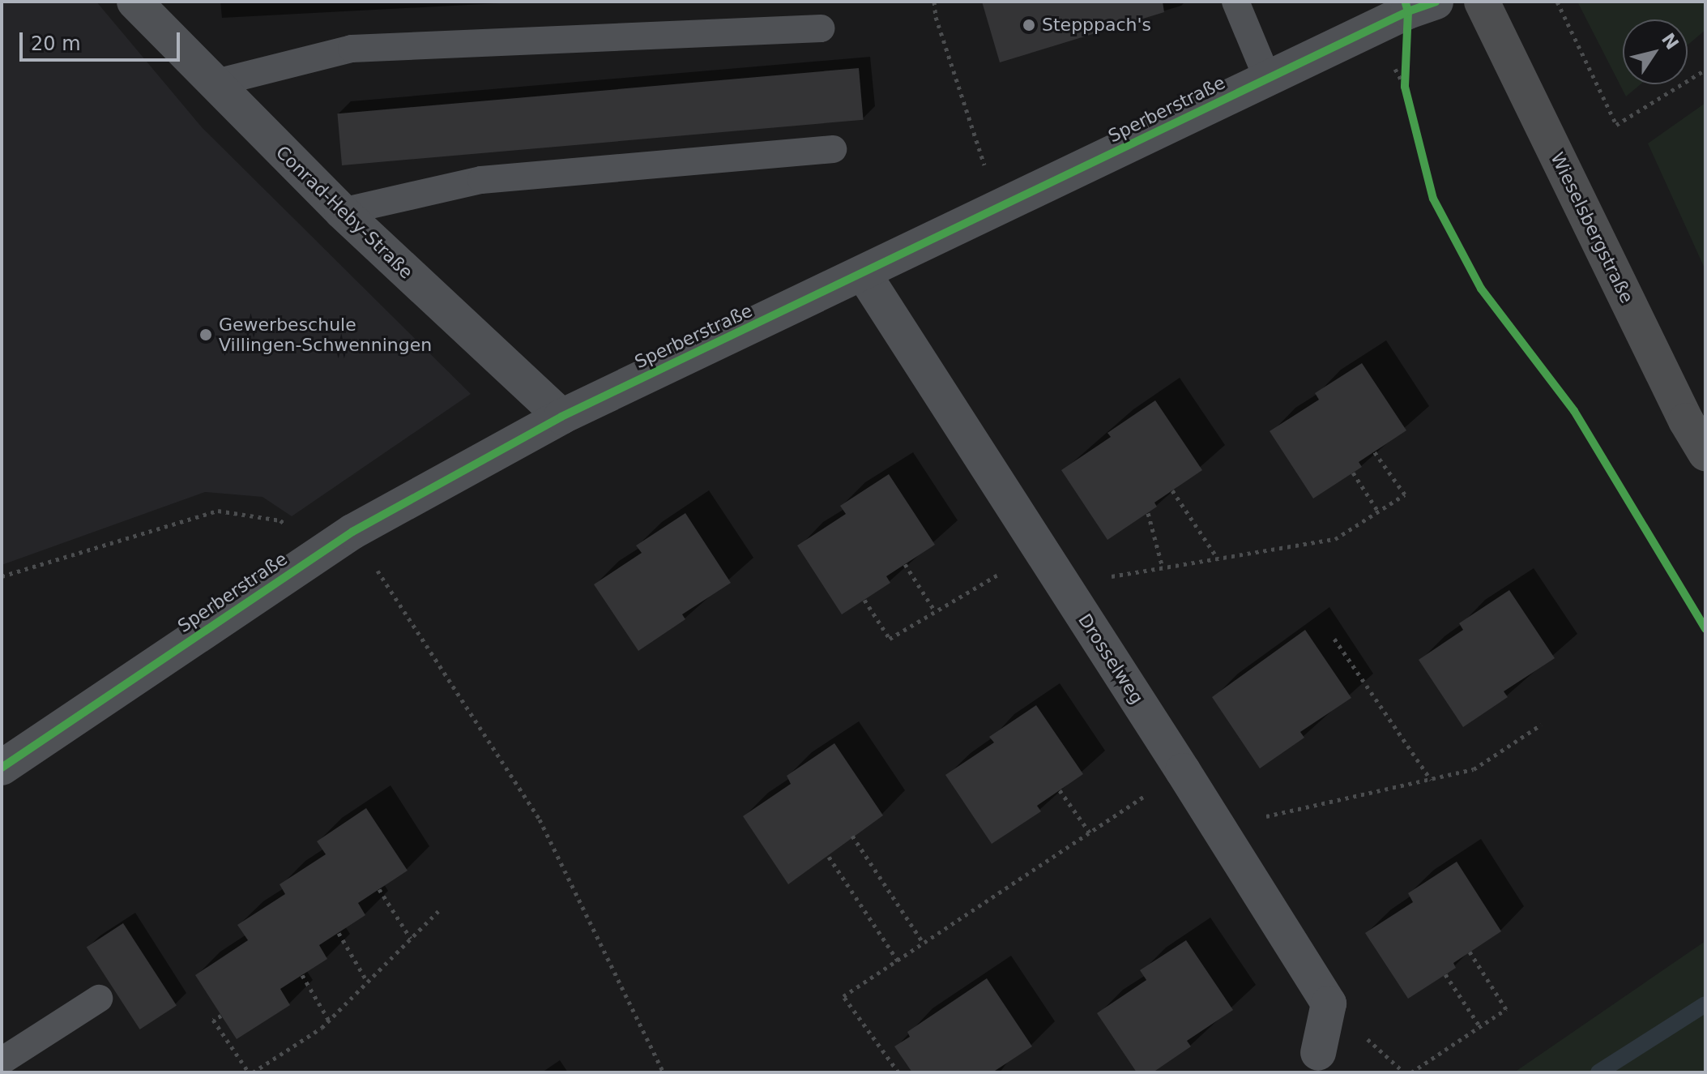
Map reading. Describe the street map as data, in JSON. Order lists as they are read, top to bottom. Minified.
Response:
{"streets":{"main road":["Wieselsbergstraße"],"street":["Sperberstraße","Conrad-Heby-Straße","Drosselweg"]},"crossings":[["Sperberstraße","Conrad-Heby-Straße"],["Sperberstraße","Drosselweg"]],"places":["Stepppach's","Gewerbeschule Villingen-Schwenningen"],"scale_bar":"20 m","north":"top right"}
